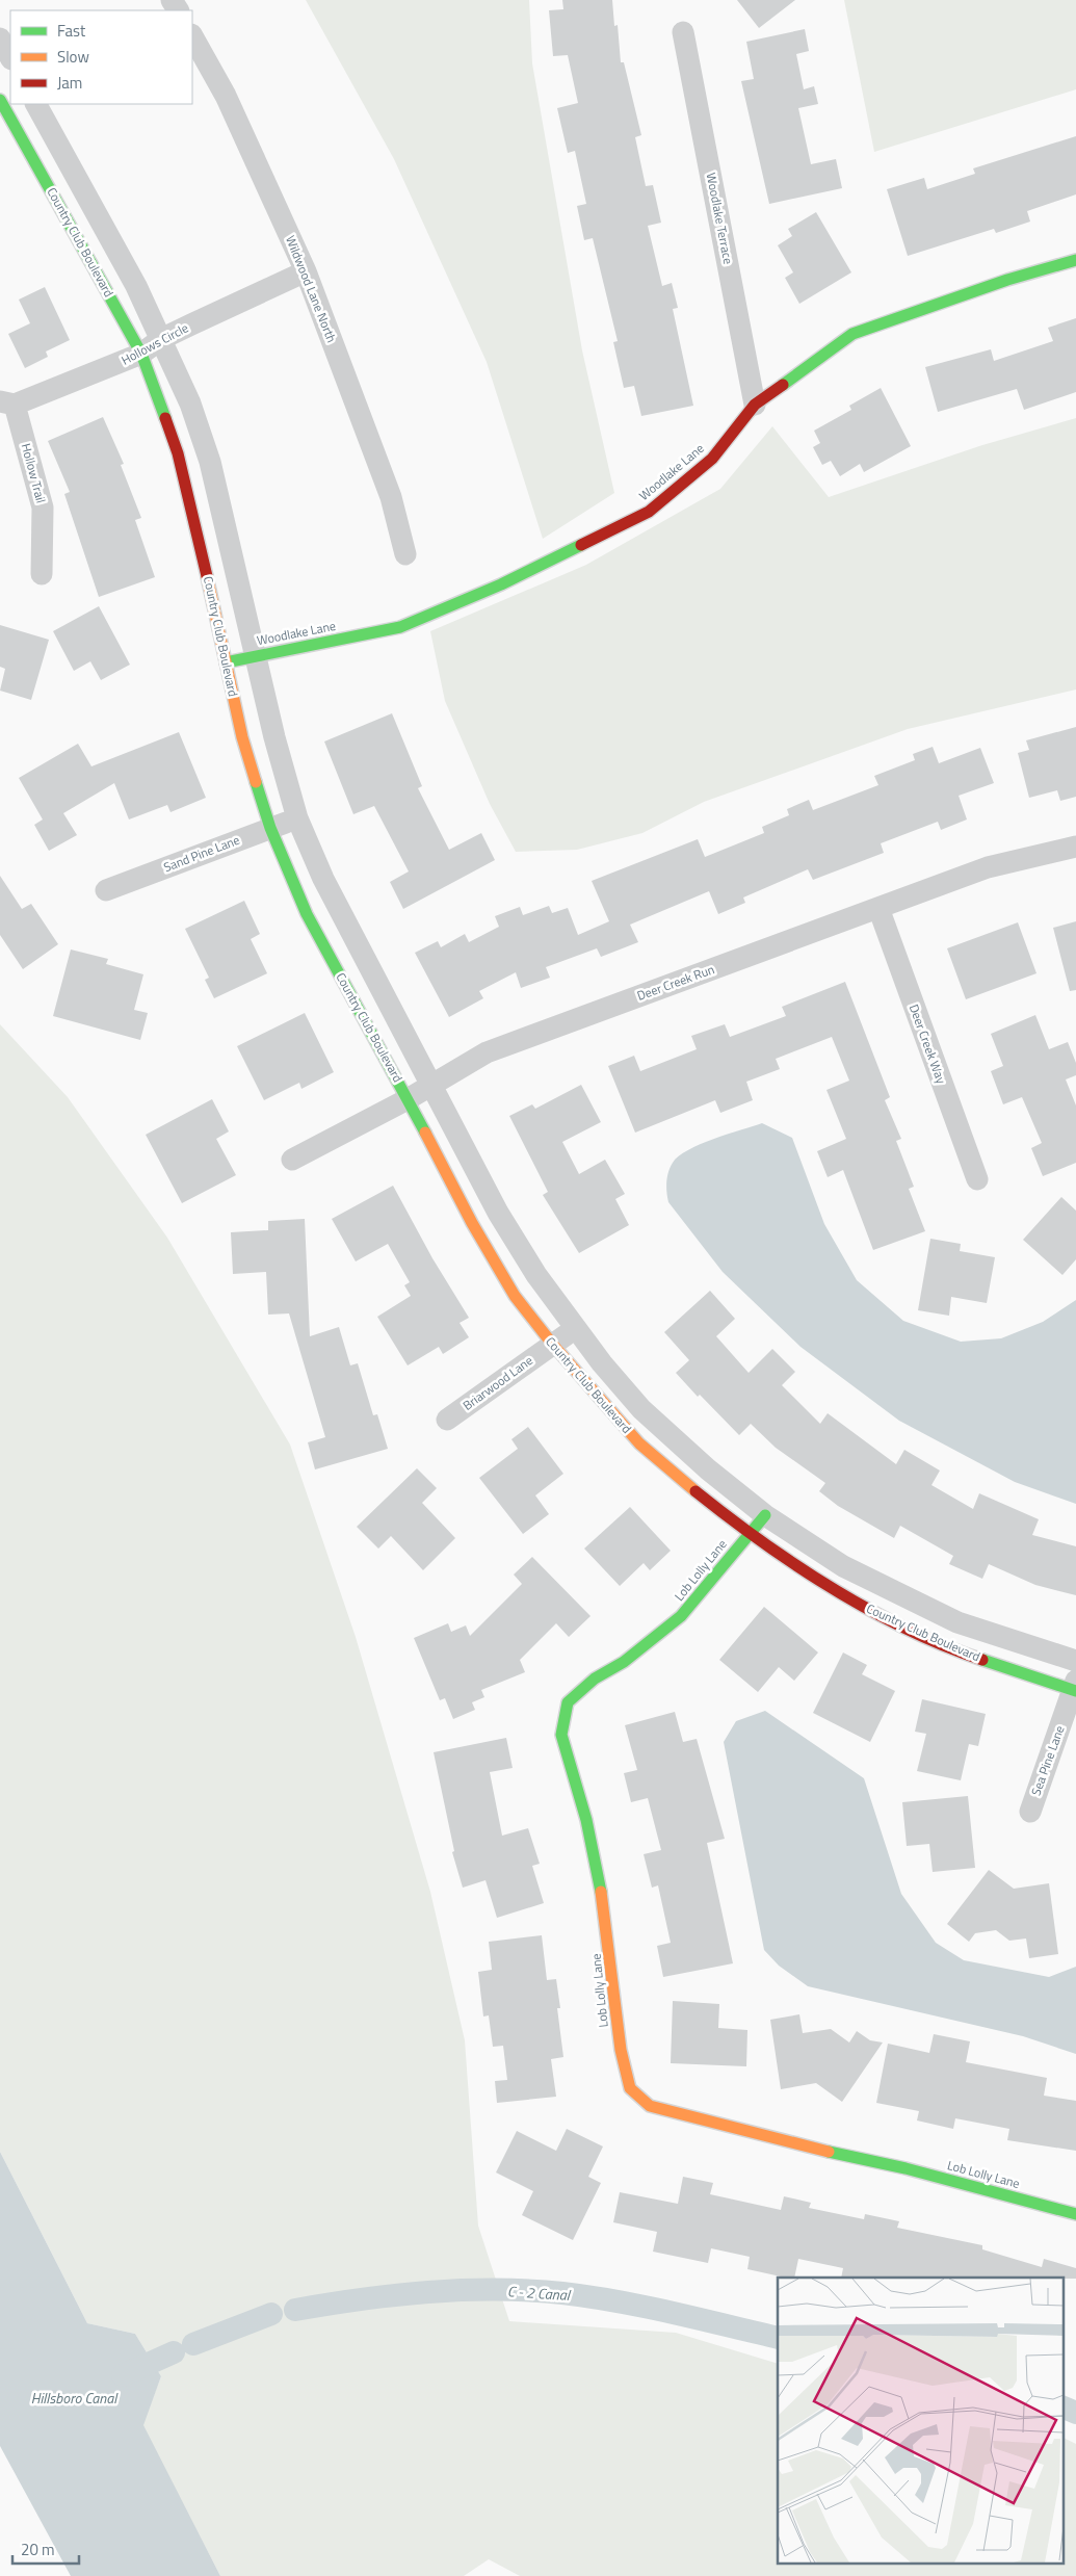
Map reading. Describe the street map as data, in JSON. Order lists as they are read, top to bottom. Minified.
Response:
{"streets":{"street":["Woodlake Terrace","Country Club Boulevard","Wildwood Lane North","Hollows Circle","Woodlake Lane","Hollow Trail","Sand Pine Lane","Deer Creek Run","Deer Creek Way","Briarwood Lane","Lob Lolly Lane","Sea Pine Lane"]},"crossings":[["Woodlake Terrace","Woodlake Lane"],["Country Club Boulevard","Hollows Circle"],["Country Club Boulevard","Woodlake Lane"],["Country Club Boulevard","Sand Pine Lane"],["Country Club Boulevard","Deer Creek Run"],["Country Club Boulevard","Briarwood Lane"],["Country Club Boulevard","Lob Lolly Lane"],["Country Club Boulevard","Sea Pine Lane"],["Wildwood Lane North","Hollows Circle"],["Hollows Circle","Hollow Trail"],["Deer Creek Run","Deer Creek Way"]],"water":["C - 2 Canal","Hillsboro Canal"],"legend":["Fast","Slow","Jam"],"scale_bar":"20 m"}
